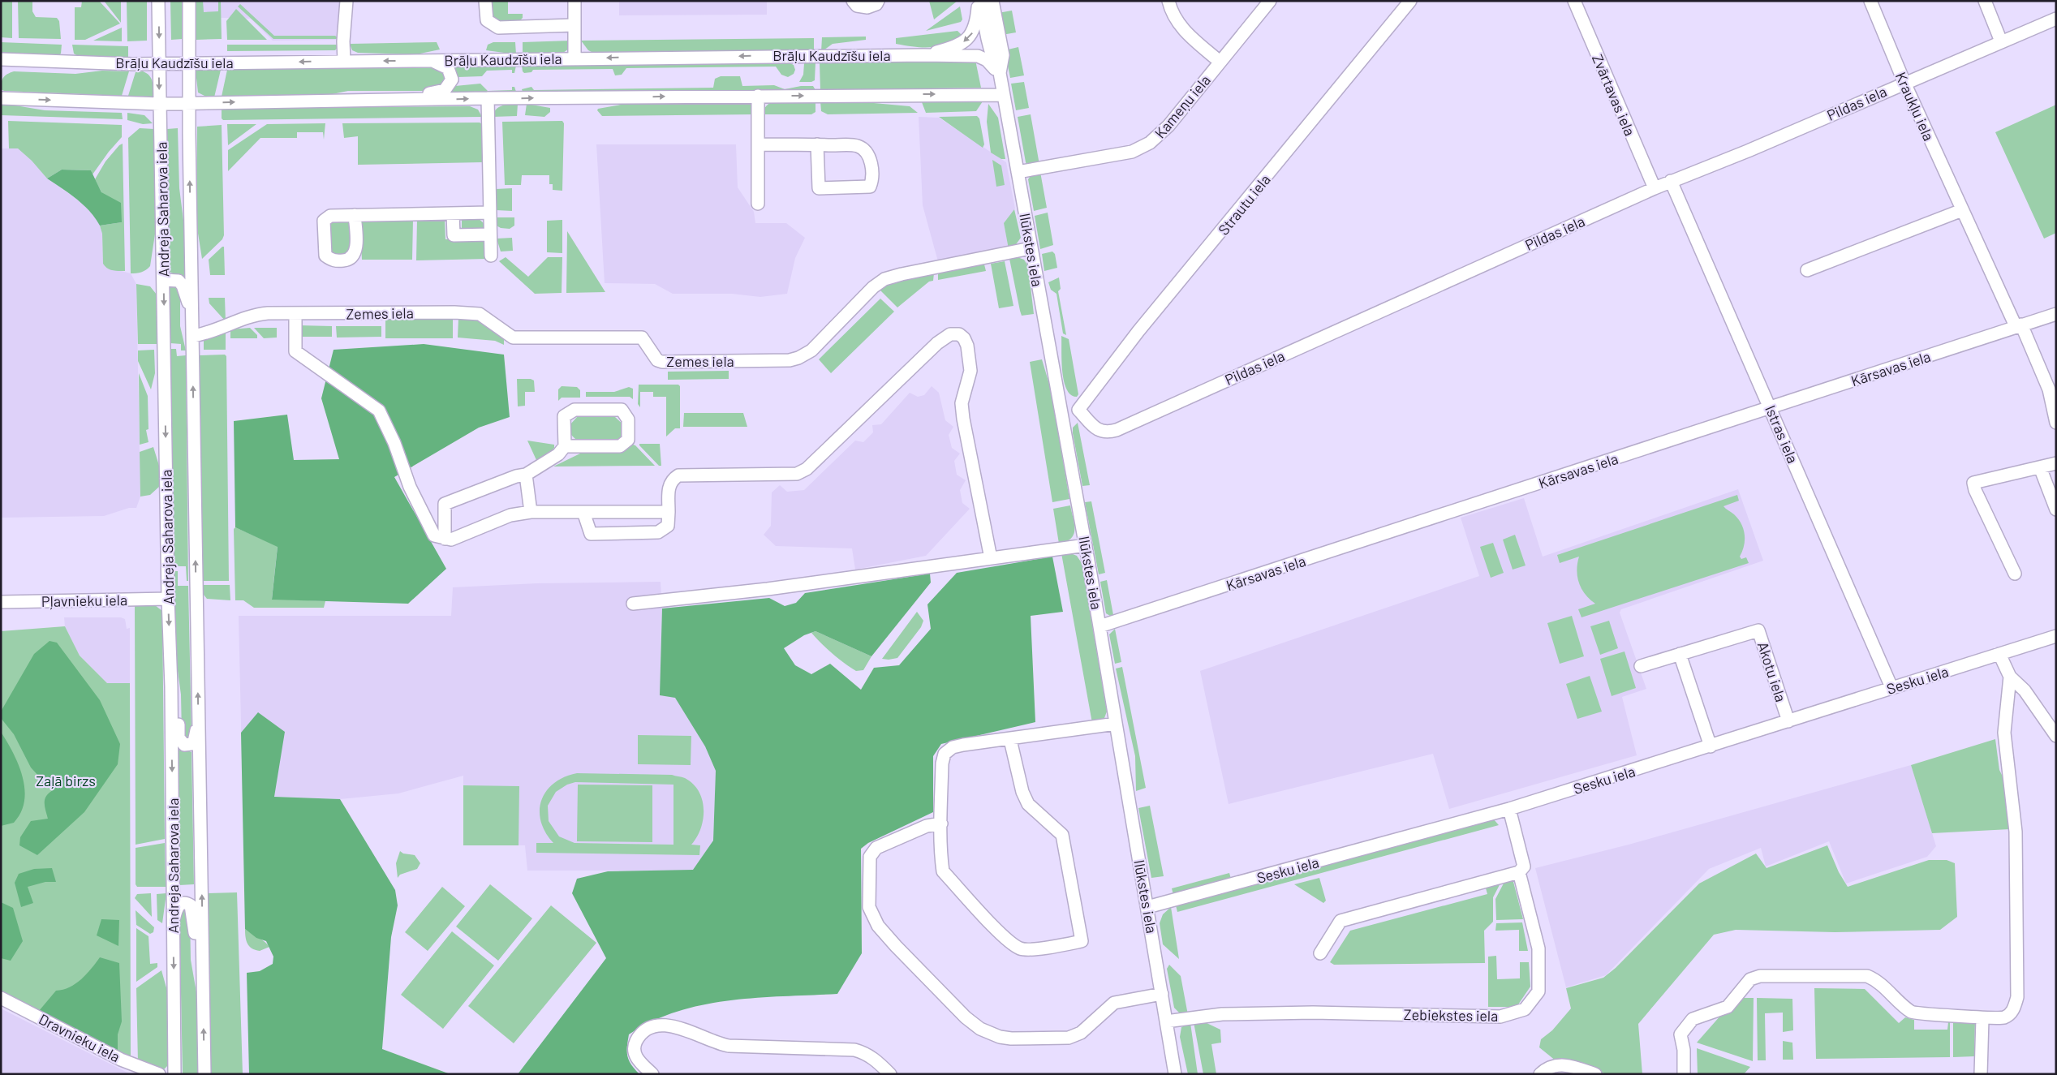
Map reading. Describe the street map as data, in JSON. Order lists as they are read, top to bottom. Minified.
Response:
{"streets":{"street":["Brāļu Kaudzīšu iela","Zvārtavas iela","Pildas iela","Kameņu iela","Kraukļu iela","Strautu iela","Andreja Saharova iela","Ilūkstes iela","Zemes iela","Kārsavas iela","Istras iela","Pļavnieku iela","Akotu iela","Sesku iela","Zebiekstes iela","Dravnieku iela"]},"crossings":[["Brāļu Kaudzīšu iela","Andreja Saharova iela"],["Brāļu Kaudzīšu iela","Ilūkstes iela"],["Zvārtavas iela","Pildas iela"],["Pildas iela","Kraukļu iela"],["Pildas iela","Strautu iela"],["Pildas iela","Istras iela"],["Kameņu iela","Ilūkstes iela"],["Kraukļu iela","Kārsavas iela"],["Andreja Saharova iela","Zemes iela"],["Andreja Saharova iela","Pļavnieku iela"],["Ilūkstes iela","Zemes iela"],["Ilūkstes iela","Kārsavas iela"],["Ilūkstes iela","Sesku iela"],["Ilūkstes iela","Zebiekstes iela"],["Kārsavas iela","Istras iela"],["Istras iela","Sesku iela"],["Akotu iela","Sesku iela"],["Sesku iela","Zebiekstes iela"]],"parks":["Zaļā birzs"]}
